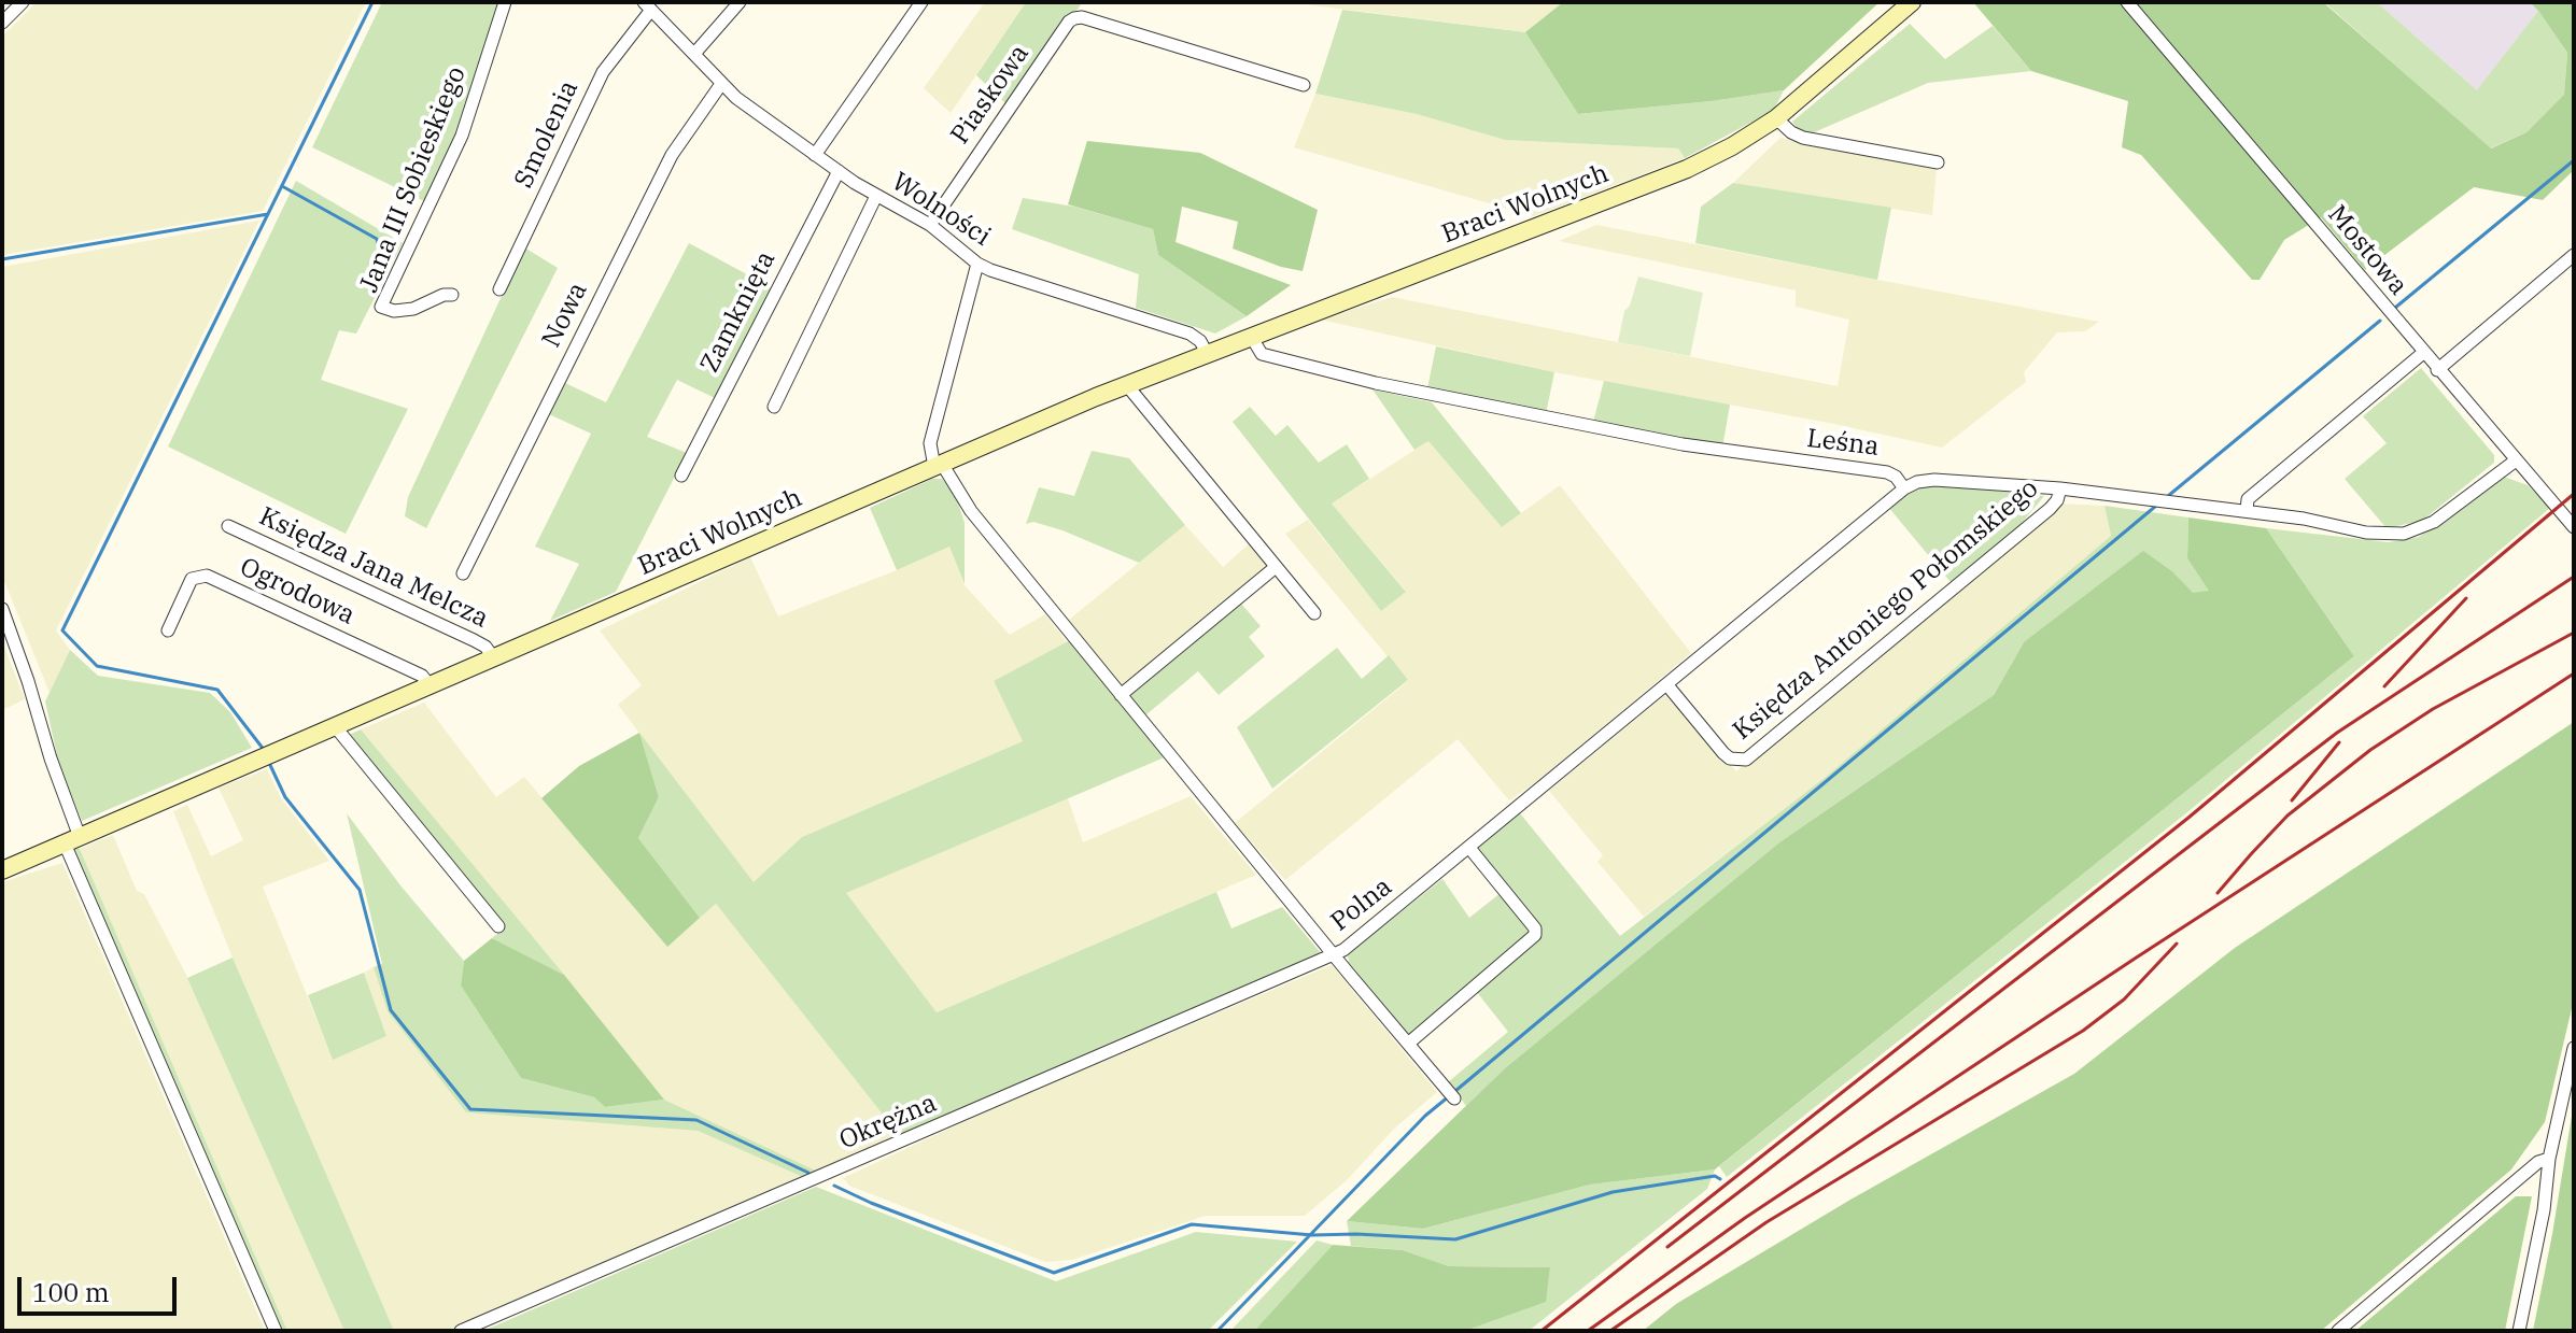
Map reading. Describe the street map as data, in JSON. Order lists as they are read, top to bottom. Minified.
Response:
{"streets":{"main road":["Braci Wolnych"],"street":["Piaskowa","Smolenia","Jana III Sobieskiego","Wolności","Mostowa","Zamknięta","Nowa","Leśna","Księdza Jana Melcza","Ogrodowa","Księdza Antoniego Połomskiego","Polna","Okrężna"]},"crossings":[["Piaskowa","Wolności"],["Smolenia","Wolności"],["Braci Wolnych","Wolności"],["Braci Wolnych","Leśna"],["Braci Wolnych","Księdza Jana Melcza"],["Braci Wolnych","Ogrodowa"],["Braci Wolnych","Polna"],["Wolności","Zamknięta"],["Wolności","Nowa"],["Mostowa","Leśna"],["Leśna","Księdza Antoniego Połomskiego"],["Leśna","Polna"],["Księdza Antoniego Połomskiego","Polna"],["Polna","Okrężna"]],"scale_bar":"100 m"}
